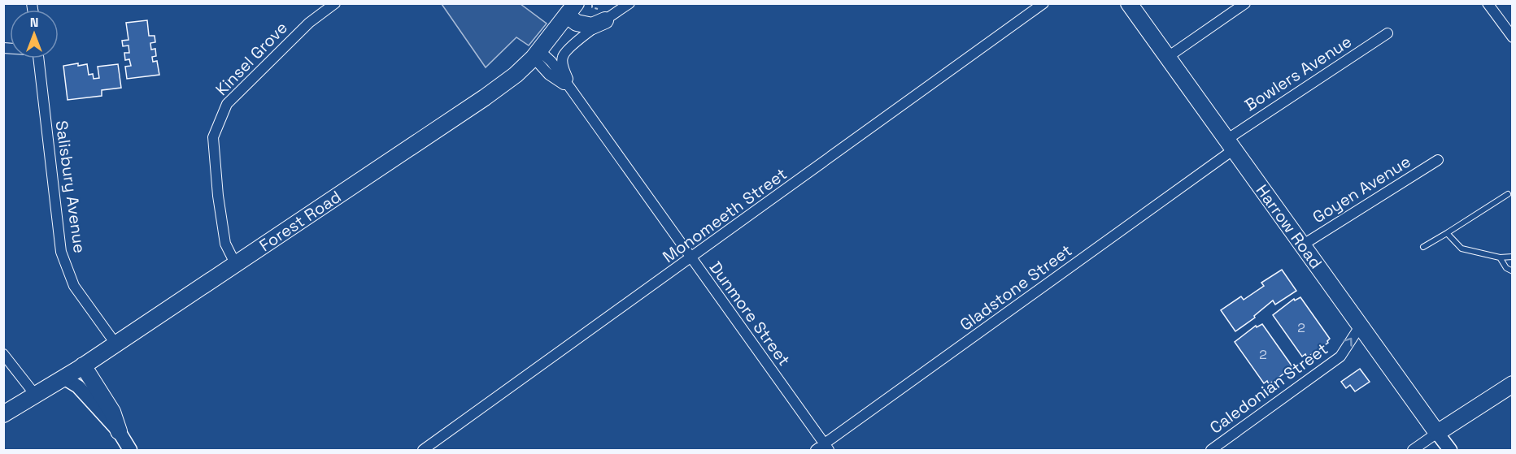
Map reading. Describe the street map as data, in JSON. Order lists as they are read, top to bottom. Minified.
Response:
{"streets":{"main road":["Forest Road","Harrow Road"],"street":["Kinsel Grove","Bowlers Avenue","Salisbury Avenue","Goyen Avenue","Monomeeth Street","Gladstone Street","Dunmore Street","Caledonian Street"]},"crossings":[["Kinsel Grove","Forest Road"],["Bowlers Avenue","Harrow Road"],["Bowlers Avenue","Gladstone Street"],["Salisbury Avenue","Forest Road"],["Goyen Avenue","Harrow Road"],["Monomeeth Street","Dunmore Street"],["Forest Road","Dunmore Street"],["Harrow Road","Gladstone Street"],["Harrow Road","Caledonian Street"],["Gladstone Street","Dunmore Street"]],"one_way":["Caledonian Street"],"house_numbers":["2","2"],"north":"top"}
